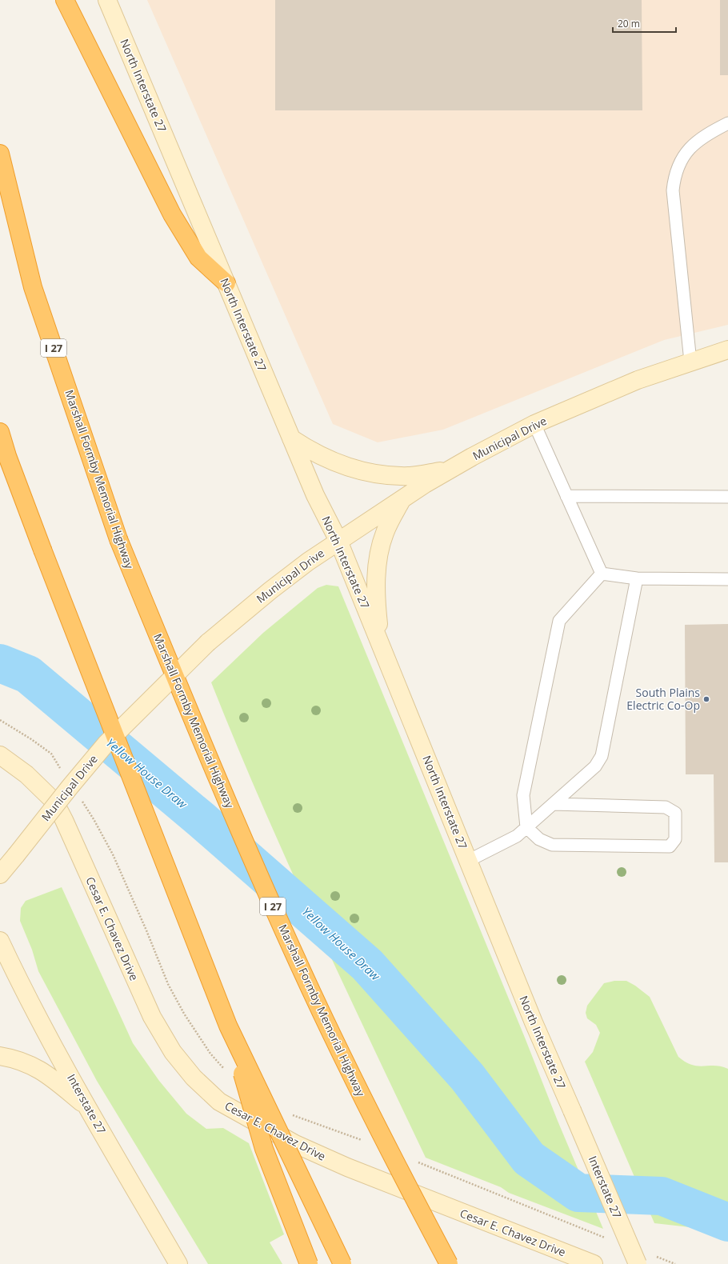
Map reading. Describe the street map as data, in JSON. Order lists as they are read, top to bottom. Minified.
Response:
{"streets":{"highway":["I 27","Marshall Formby Memorial Highway"],"main road":["North Interstate 27","Municipal Drive","Cesar E. Chavez Drive","Interstate 27"]},"crossings":[["North Interstate 27","Municipal Drive"],["North Interstate 27","Interstate 27"]],"water":["Yellow House Draw"],"places":["South Plains Electric Co-Op"],"scale_bar":"20 m"}
